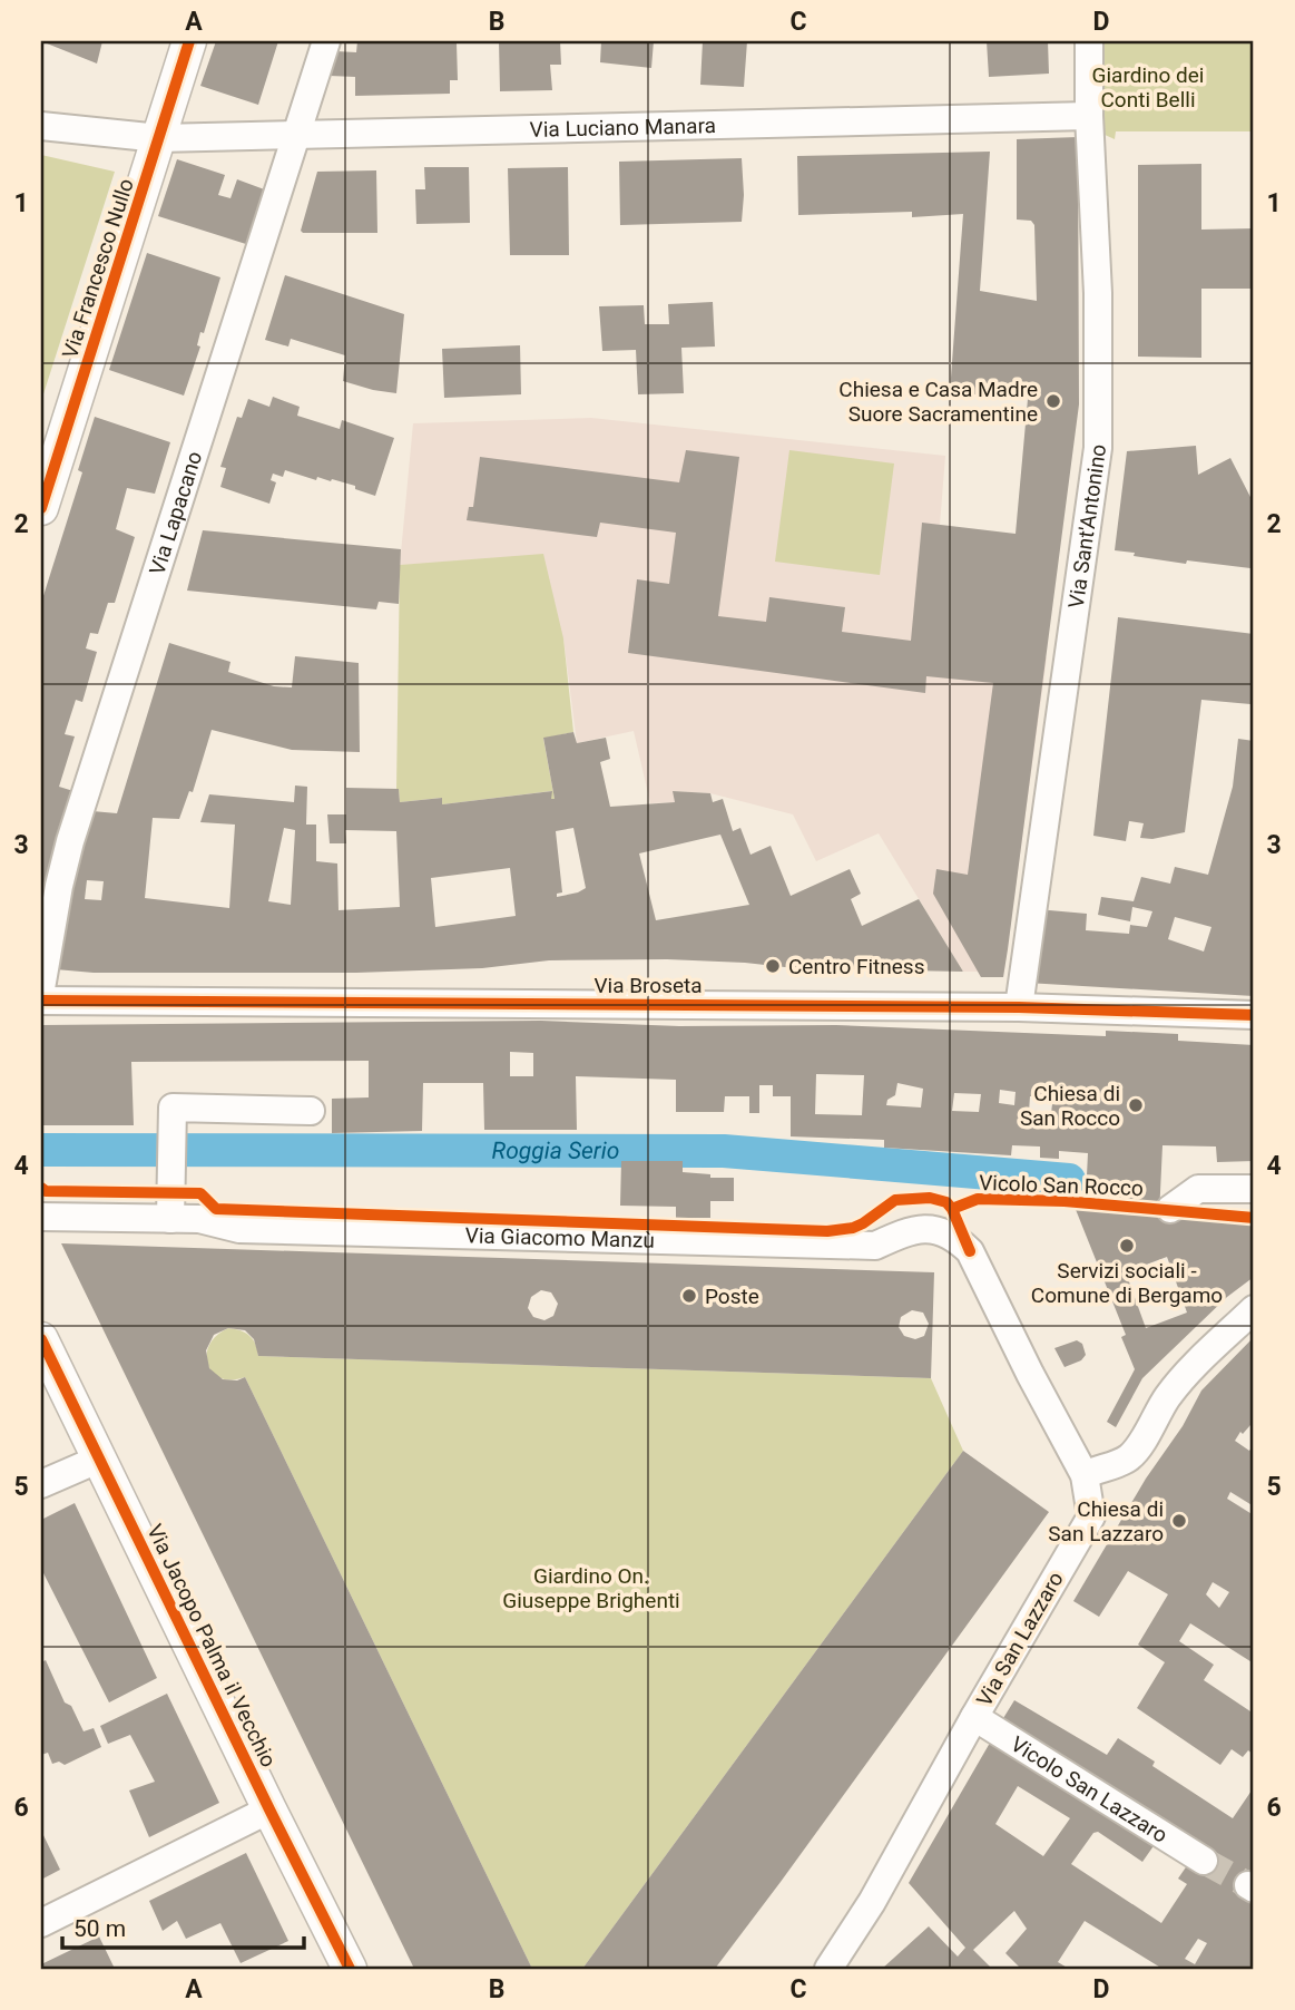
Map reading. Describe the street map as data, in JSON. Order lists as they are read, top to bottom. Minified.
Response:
{"streets":{"street":["Via Luciano Manara","Via Francesco Nullo","Via Lapacano","Via Sant'Antonino","Via Broseta","Via Giacomo Manzù","Via San Lazzaro","Via Jacopo Palma il Vecchio","Vicolo San Lazzaro"],"cycle path":["Vicolo San Rocco"]},"crossings":[["Via Luciano Manara","Via Francesco Nullo"],["Via Luciano Manara","Via Lapacano"],["Via Luciano Manara","Via Sant'Antonino"],["Via Sant'Antonino","Via Broseta"],["Via Giacomo Manzù","Via San Lazzaro"],["Via San Lazzaro","Vicolo San Lazzaro"]],"water":["Roggia Serio"],"parks":["Giardino dei Conti Belli","Giardino On. Giuseppe Brighenti"],"places":["Chiesa e Casa Madre Suore Sacramentine","Centro Fitness","Chiesa di San Rocco","Servizi sociali - Comune di Bergamo","Poste","Chiesa di San Lazzaro"],"scale_bar":"50 m","grid":{"columns":["A","B","C","D"],"rows":["1","2","3","4","5","6"]}}
